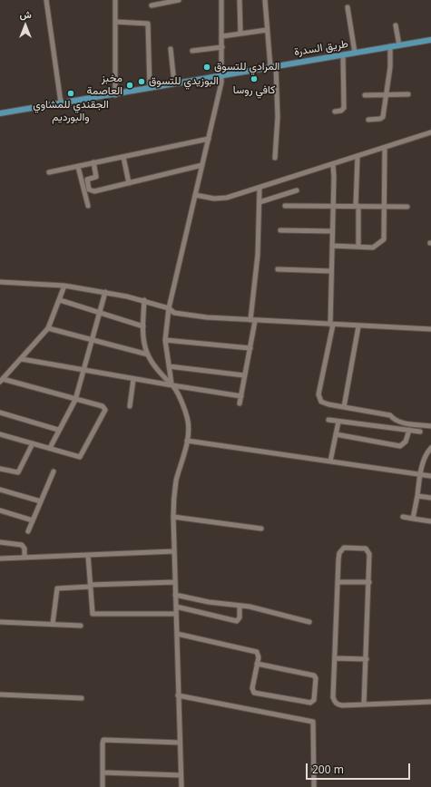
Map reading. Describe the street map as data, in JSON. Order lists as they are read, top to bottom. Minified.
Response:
{"streets":{"main road":["طريق السدرة"]},"places":["المرادي للتسوق","كافي روسا","البوزيدي للتسوق","مخبز العاصمة","الجقندي للمشاوي والبورديم"],"scale_bar":"200 m","north":"top"}
